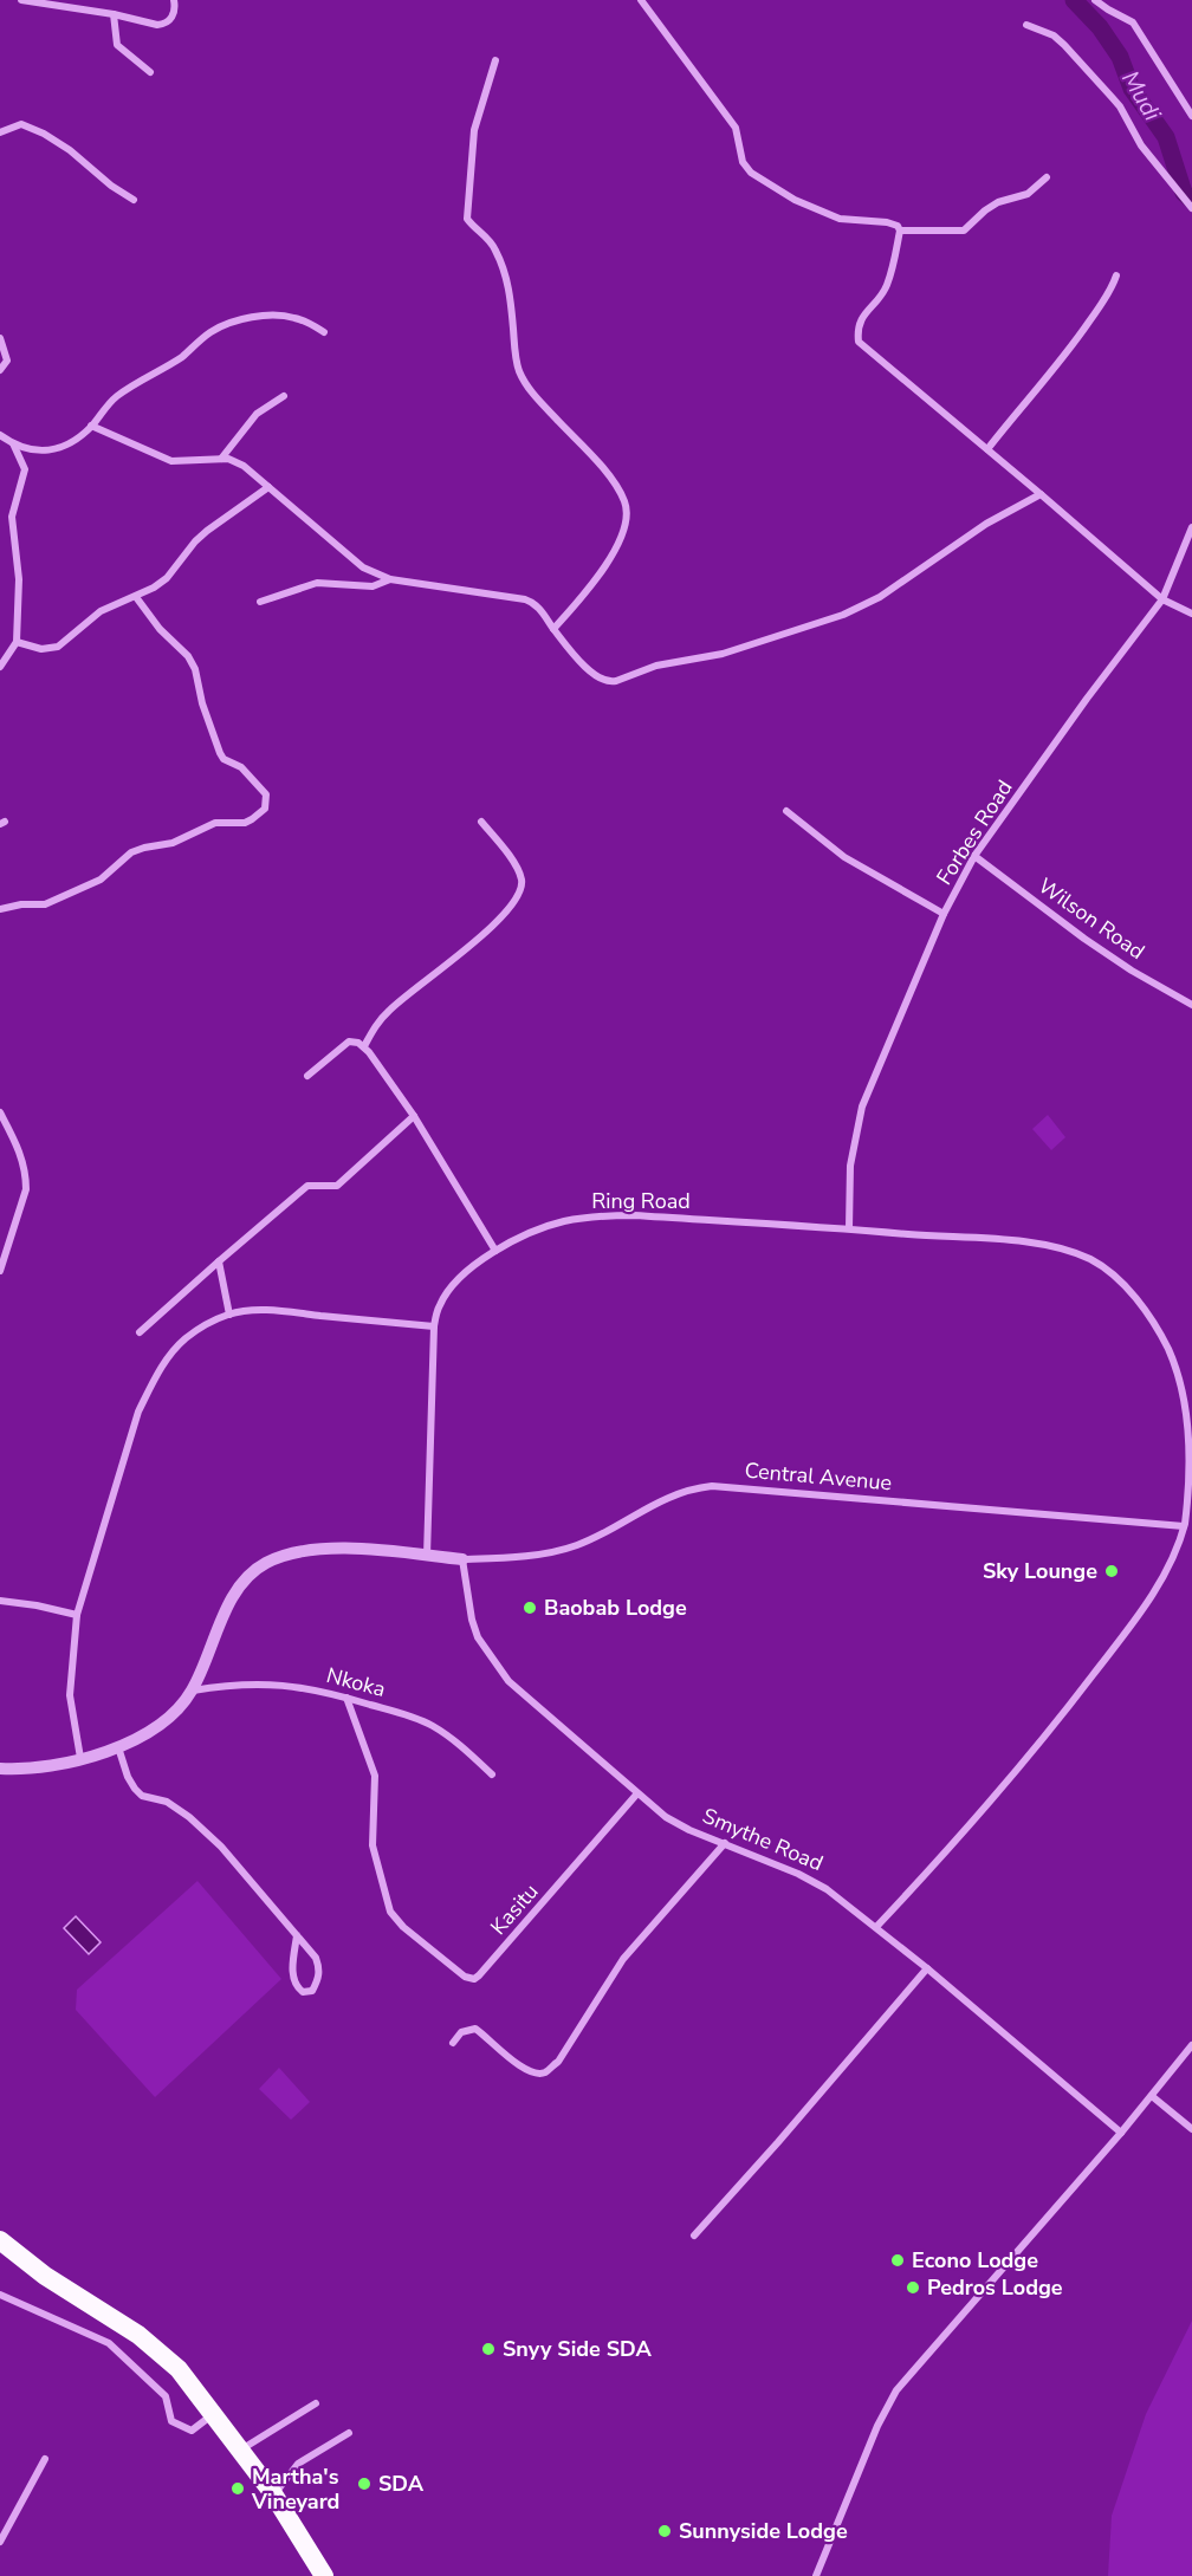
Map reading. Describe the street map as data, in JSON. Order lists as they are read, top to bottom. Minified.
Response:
{"streets":{"street":["Forbes Road","Wilson Road","Ring Road","Central Avenue","Nkoka","Smythe Road","Kasitu"]},"crossings":[["Forbes Road","Wilson Road"],["Forbes Road","Ring Road"],["Ring Road","Central Avenue"],["Ring Road","Smythe Road"],["Central Avenue","Smythe Road"],["Nkoka","Kasitu"],["Smythe Road","Kasitu"]],"water":["Mudi"],"places":["Sky Lounge","Baobab Lodge","Econo Lodge","Pedros Lodge","Snyy Side SDA","SDA","Martha's Vineyard","Sunnyside Lodge"]}
